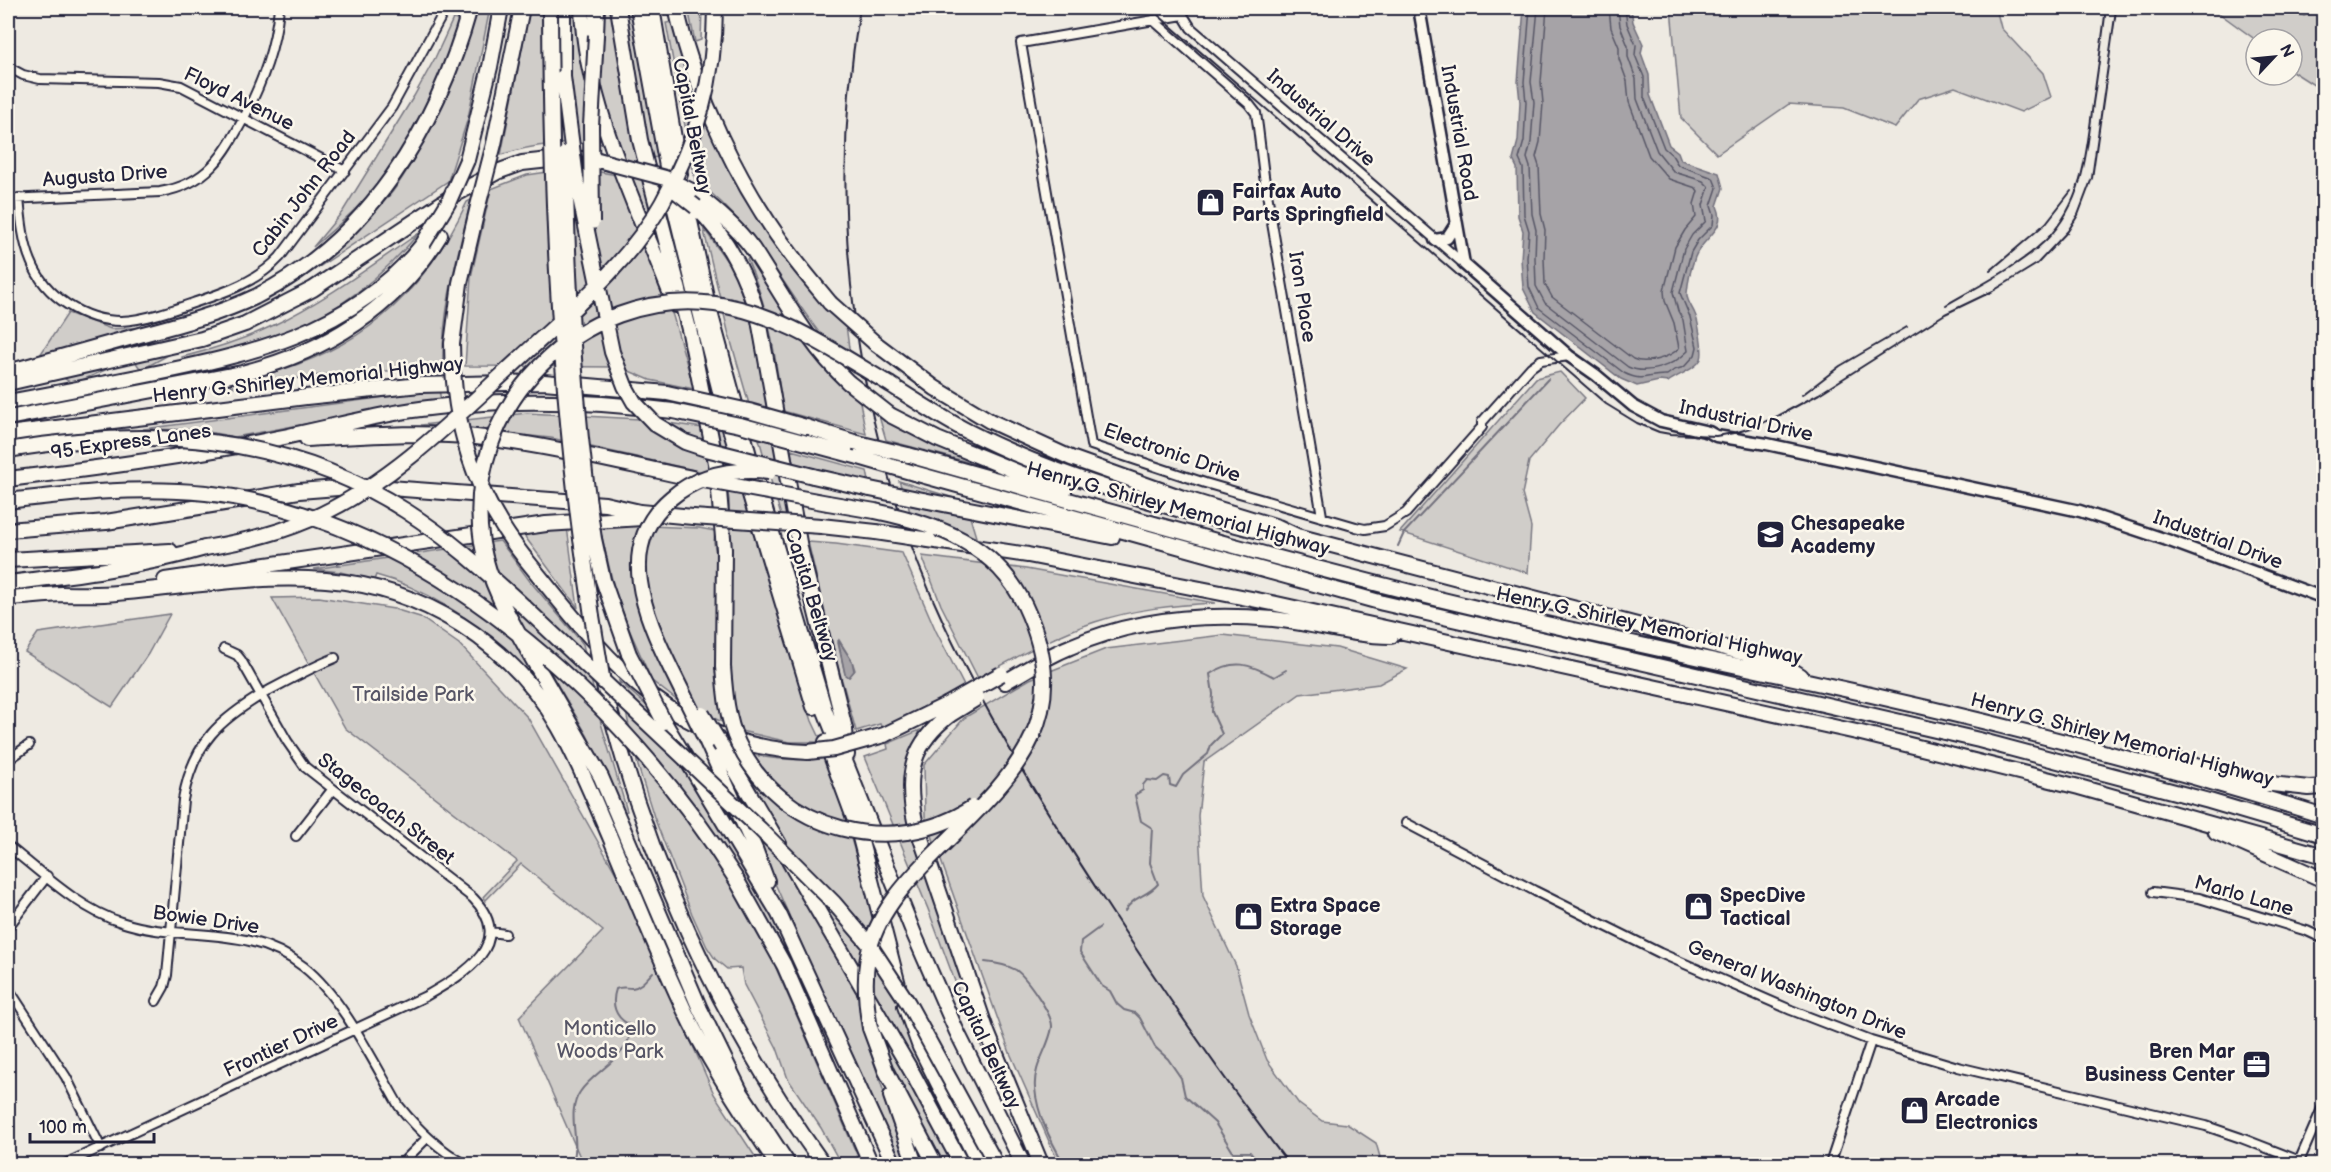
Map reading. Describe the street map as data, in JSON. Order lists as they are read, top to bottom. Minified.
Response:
{"streets":{"highway":["Capital Beltway","Henry G. Shirley Memorial Highway","95 Express Lanes"],"street":["Floyd Avenue","Industrial Drive","Industrial Road","Augusta Drive","Cabin John Road","Iron Place","Electronic Drive","Stagecoach Street","Marlo Lane","Bowie Drive","General Washington Drive","Frontier Drive"]},"crossings":[["Floyd Avenue","Augusta Drive"],["Floyd Avenue","Cabin John Road"],["Industrial Drive","Industrial Road"],["Industrial Drive","Iron Place"],["Industrial Drive","Electronic Drive"],["Augusta Drive","Cabin John Road"],["Iron Place","Electronic Drive"],["Stagecoach Street","Frontier Drive"],["Bowie Drive","Frontier Drive"]],"parks":["Trailside Park","Monticello Woods Park"],"places":{"shop":["Fairfax Auto Parts Springfield","SpecDive Tactical","Extra Space Storage","Arcade Electronics"],"school or university":["Chesapeake Academy"],"office":["Bren Mar Business Center"]},"scale_bar":"100 m","north":"top right"}
